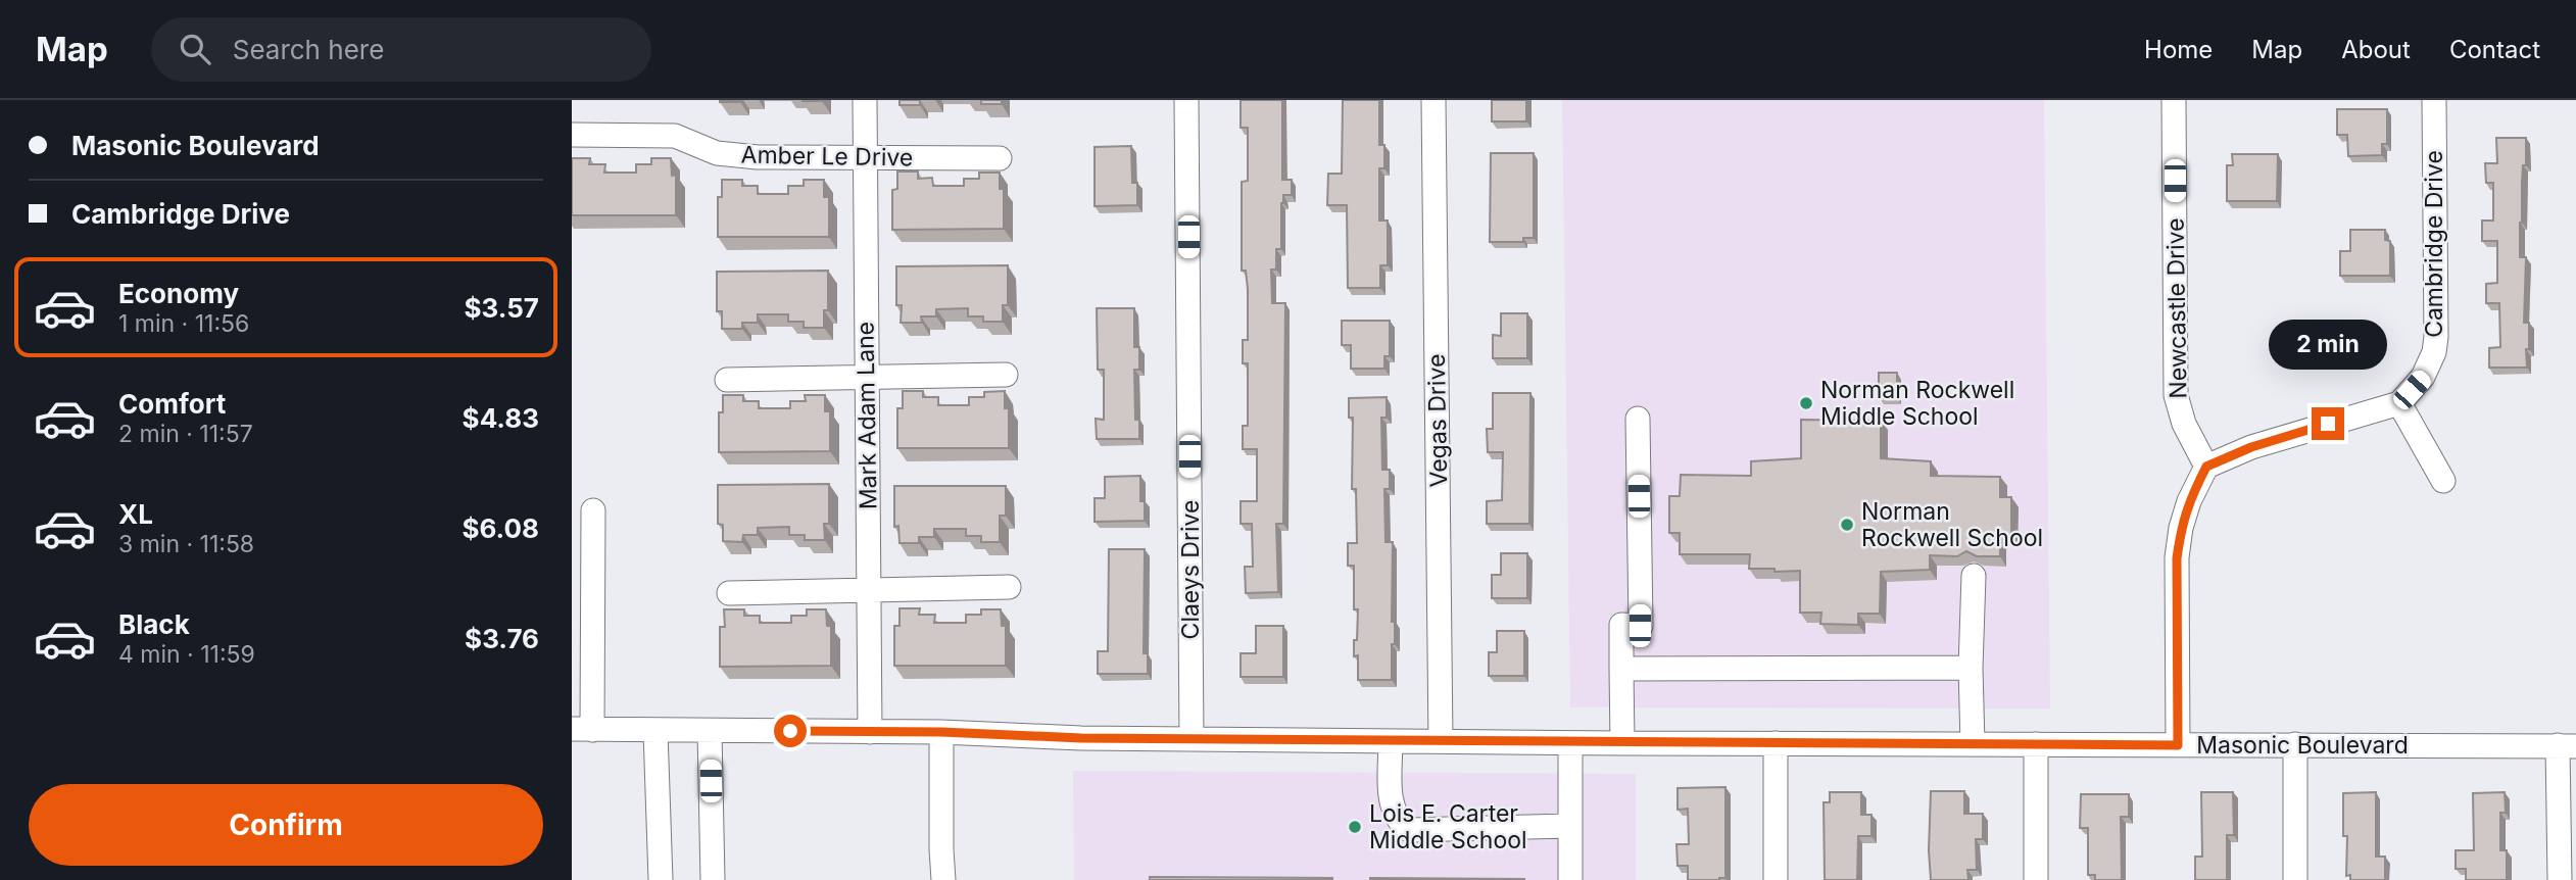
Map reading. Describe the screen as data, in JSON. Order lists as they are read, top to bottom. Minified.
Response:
{"streets":{"street":["Amber Le Drive","Cambridge Drive","Newcastle Drive","Mark Adam Lane","Vegas Drive","Claeys Drive","Masonic Boulevard"]},"crossings":[["Amber Le Drive","Mark Adam Lane"],["Mark Adam Lane","Masonic Boulevard"],["Vegas Drive","Masonic Boulevard"],["Claeys Drive","Masonic Boulevard"]],"places":["Norman Rockwell Middle School","Norman Rockwell School","Lois E. Carter Middle School"],"page":{"header":"Map","search":"Search here","nav":["Home","Map","About","Contact"],"banner":["Masonic Boulevard","Cambridge Drive"],"list":[{"name":"Economy","note":"1 min · 11:56","value":"$3.57"},{"name":"Comfort","note":"2 min · 11:57","value":"$4.83"},{"name":"XL","note":"3 min · 11:58","value":"$6.08"},{"name":"Black","note":"4 min · 11:59","value":"$3.76"}],"bubble":"2 min","buttons":"Confirm"}}
